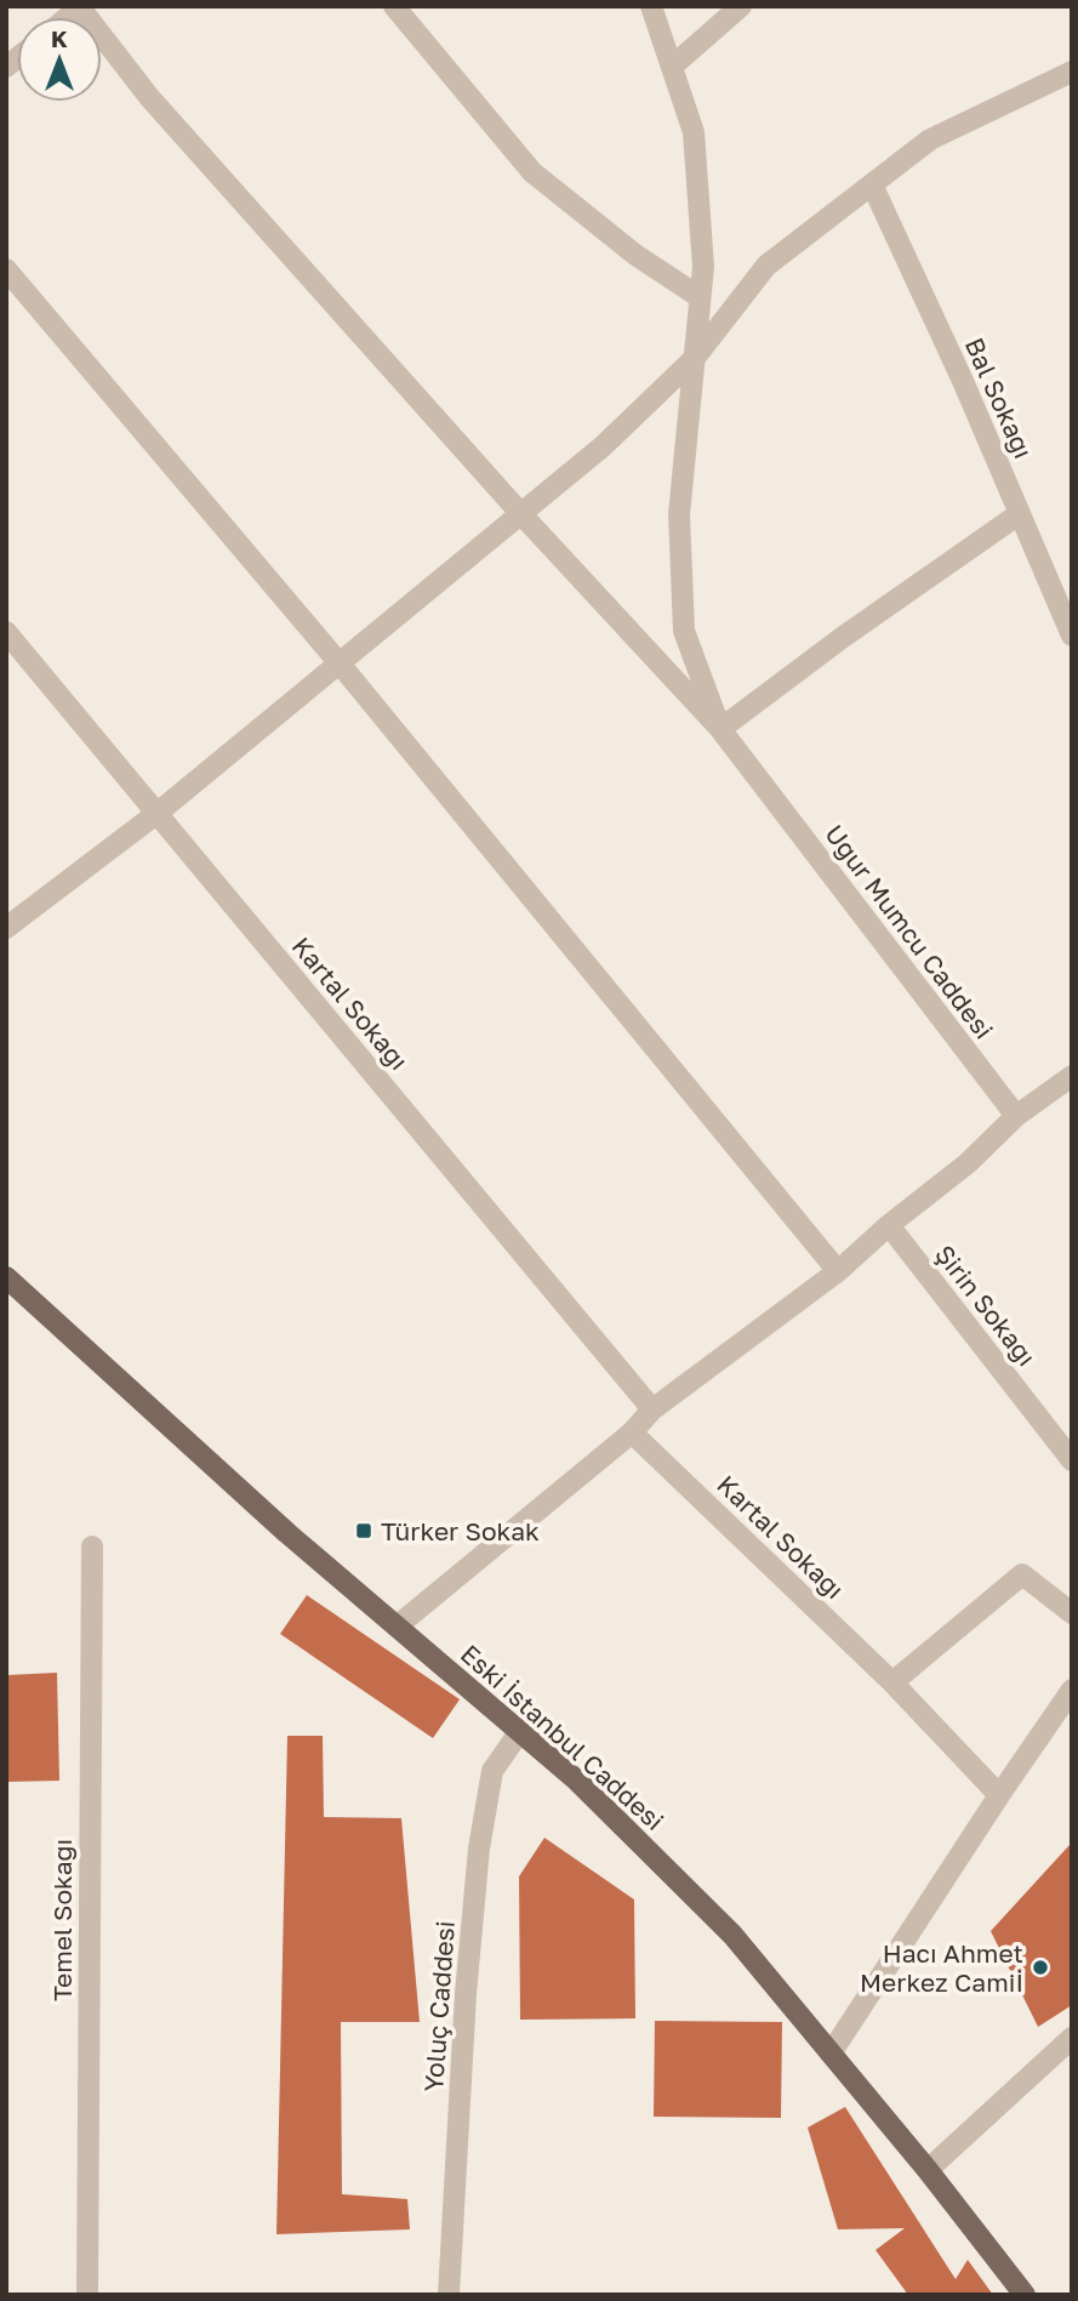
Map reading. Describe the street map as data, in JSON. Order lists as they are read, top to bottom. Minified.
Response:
{"streets":{"main road":["Eski İstanbul Caddesi"],"street":["Bal Sokağı","Uğur Mumcu Caddesi","Kartal Sokağı","Şirin Sokağı","Temel Sokağı","Yoluç Caddesi"]},"crossings":[["Eski İstanbul Caddesi","Yoluç Caddesi"]],"places":{"transit":["Türker Sokak"],"other":["Hacı Ahmet Merkez Camiİ"]},"north":"top"}
